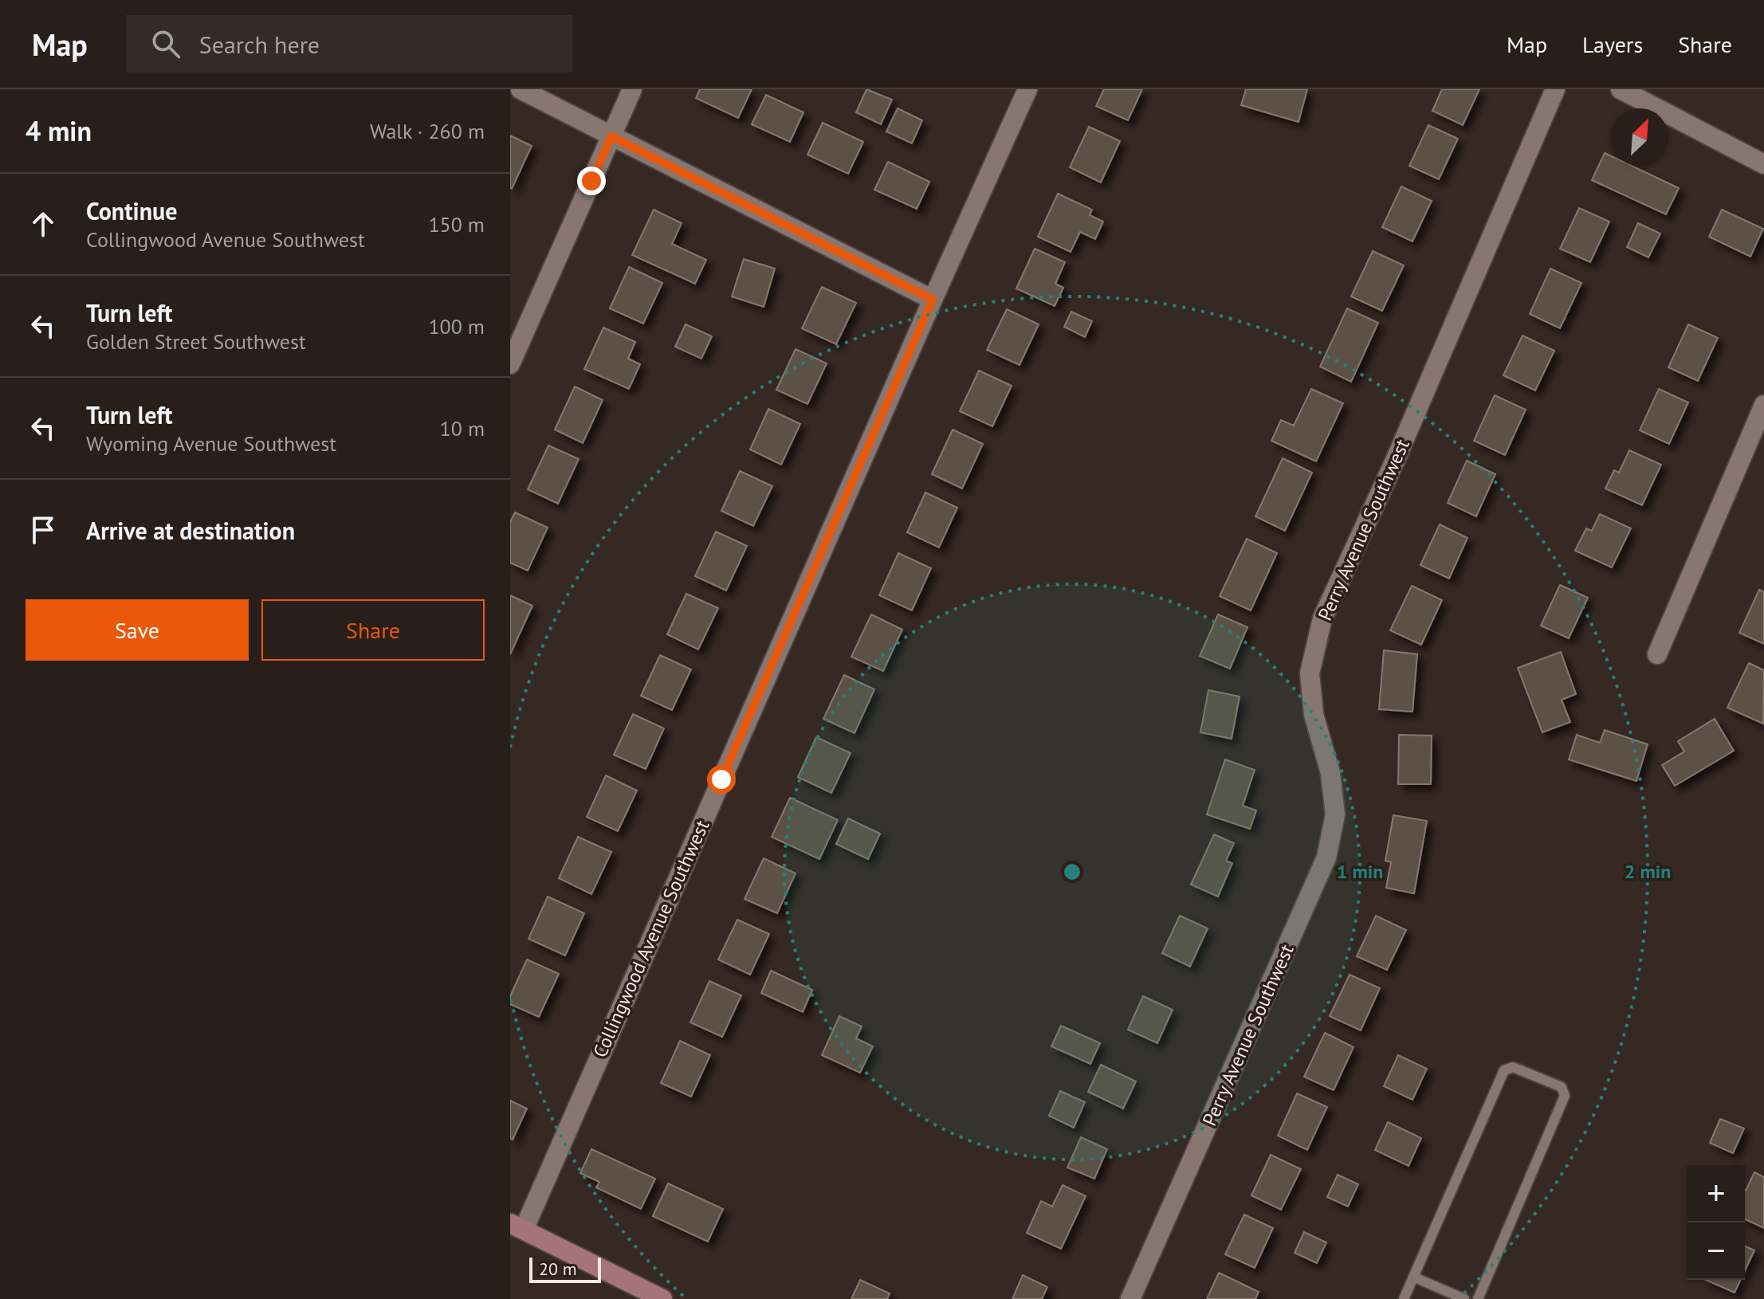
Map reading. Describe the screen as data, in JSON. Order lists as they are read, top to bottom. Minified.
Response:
{"streets":{"street":["Perry Avenue Southwest","Collingwood Avenue Southwest"]},"scale_bar":"20 m","north":"top right","page":{"header":"Map","search":"Search here","nav":["Map","Layers","Share"],"heading":["4 min","Walk · 260 m"],"list":[["Continue","Collingwood Avenue Southwest","150 m"],["Turn left","Golden Street Southwest","100 m"],["Turn left","Wyoming Avenue Southwest","10 m"],"Arrive at destination"],"buttons":["Save","Share"],"map_buttons":["+","−"],"scale":"20 m"},"rings":["1 min","2 min"]}
